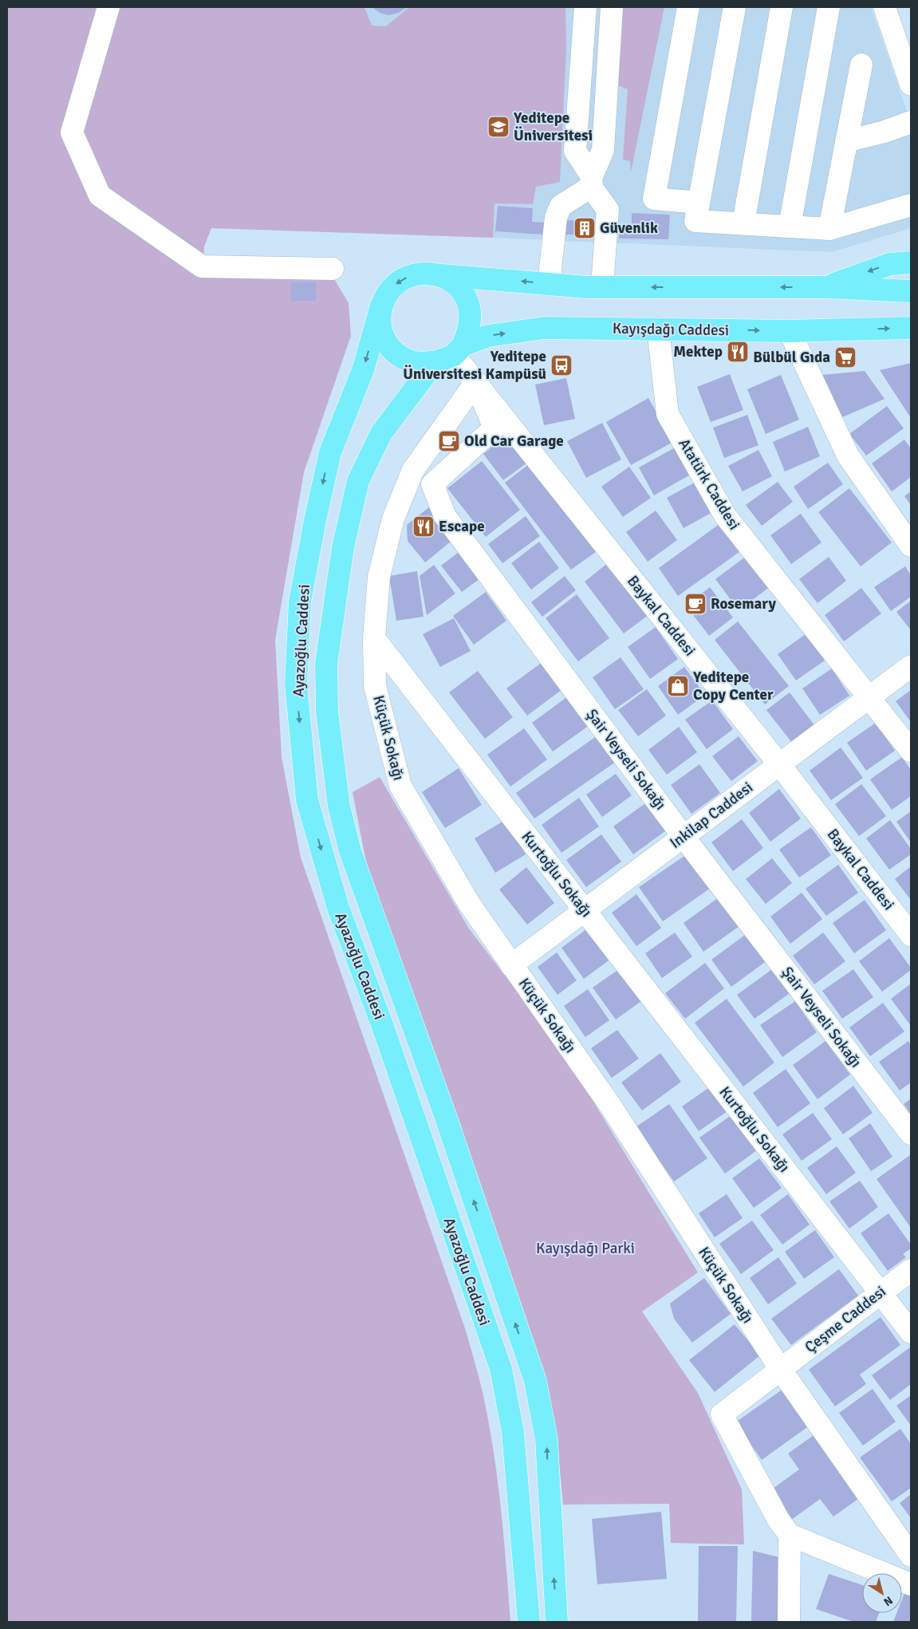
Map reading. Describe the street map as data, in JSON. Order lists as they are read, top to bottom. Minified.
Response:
{"streets":{"main road":["Kayışdağı Caddesi","Ayazoğlu Caddesi"],"street":["Atatürk Caddesi","Baykal Caddesi","Küçük Sokağı","Şair Veyseli Sokağı","Inkilap Caddesi","Kurtoğlu Sokağı","Çeşme Caddesi"]},"crossings":[["Kayışdağı Caddesi","Atatürk Caddesi"],["Kayışdağı Caddesi","Baykal Caddesi"],["Kayışdağı Caddesi","Ayazoğlu Caddesi"],["Atatürk Caddesi","Inkilap Caddesi"],["Baykal Caddesi","Ayazoğlu Caddesi"],["Baykal Caddesi","Şair Veyseli Sokağı"],["Baykal Caddesi","Inkilap Caddesi"],["Küçük Sokağı","Inkilap Caddesi"],["Küçük Sokağı","Kurtoğlu Sokağı"],["Küçük Sokağı","Çeşme Caddesi"],["Şair Veyseli Sokağı","Inkilap Caddesi"],["Inkilap Caddesi","Kurtoğlu Sokağı"],["Kurtoğlu Sokağı","Çeşme Caddesi"]],"parks":["Kayışdağı Parki"],"places":{"school or university":["Yeditepe Üniversitesi"],"building":["Güvenlik"],"restaurant":["Mektep","Escape"],"supermarket":["Bülbül Gıda"],"bus stop":["Yeditepe Üniversitesi Kampüsü"],"cafe":["Old Car Garage","Rosemary"],"shop":["Yeditepe Copy Center"]},"north":"bottom right"}
